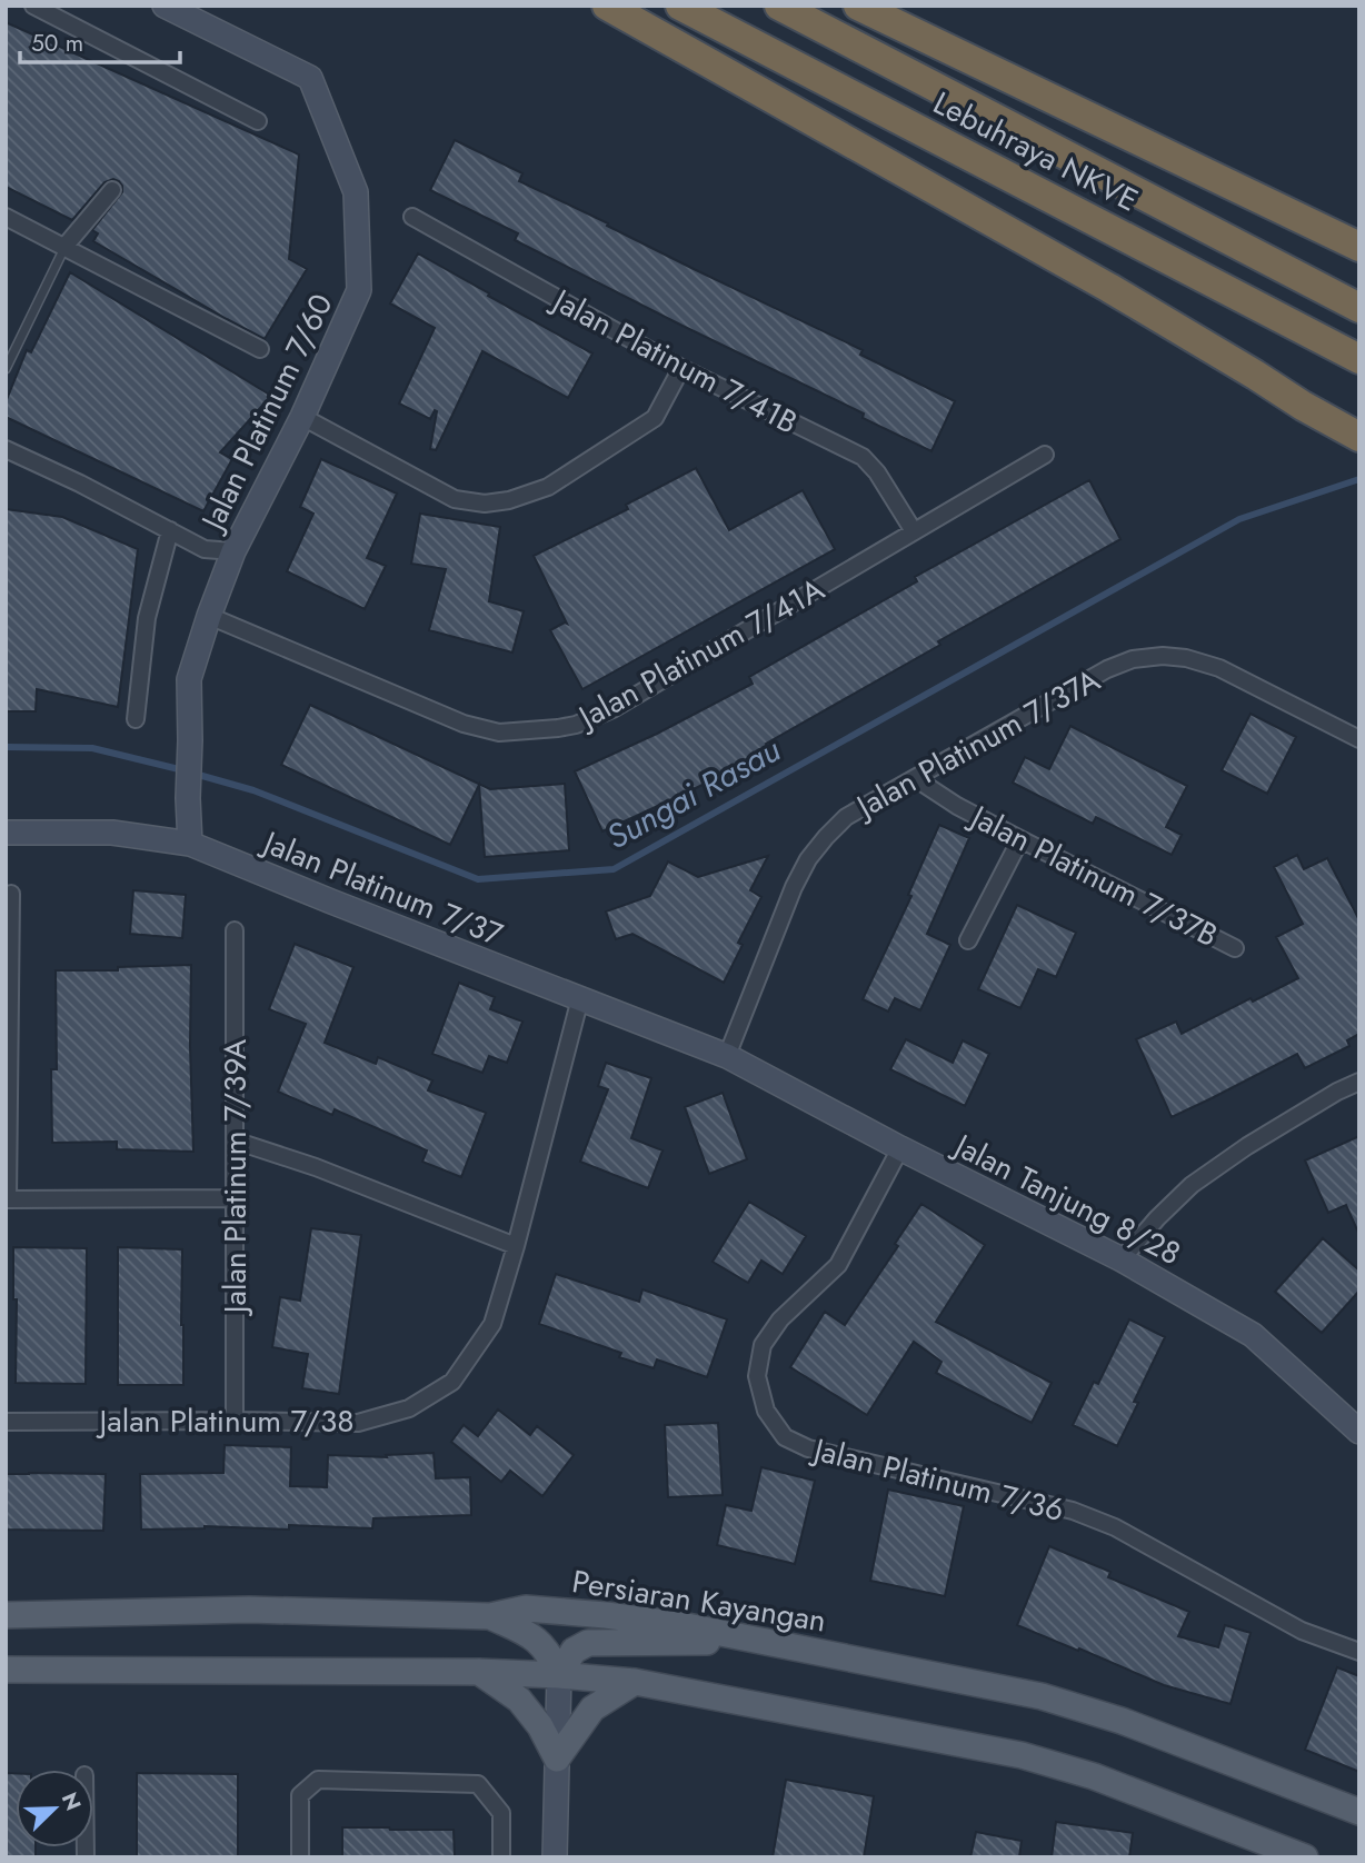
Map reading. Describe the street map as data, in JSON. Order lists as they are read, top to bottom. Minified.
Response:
{"streets":{"highway":["Lebuhraya NKVE"],"main road":["Persiaran Kayangan"],"street":["Jalan Platinum 7/41B","Jalan Platinum 7/60","Jalan Platinum 7/41A","Jalan Platinum 7/37A","Jalan Platinum 7/37B","Jalan Platinum 7/37","Jalan Platinum 7/39A","Jalan Tanjung 8/28","Jalan Platinum 7/38","Jalan Platinum 7/36"]},"crossings":[["Jalan Platinum 7/41B","Jalan Platinum 7/41A"],["Jalan Platinum 7/60","Jalan Platinum 7/41A"],["Jalan Platinum 7/60","Jalan Platinum 7/37"],["Jalan Platinum 7/37A","Jalan Platinum 7/37B"],["Jalan Platinum 7/37A","Jalan Platinum 7/37"],["Jalan Platinum 7/37A","Jalan Tanjung 8/28"],["Jalan Platinum 7/37","Jalan Tanjung 8/28"],["Jalan Platinum 7/37","Jalan Platinum 7/38"],["Jalan Platinum 7/39A","Jalan Platinum 7/38"],["Jalan Tanjung 8/28","Jalan Platinum 7/36"]],"water":["Sungai Rasau"],"scale_bar":"50 m","north":"top right"}
